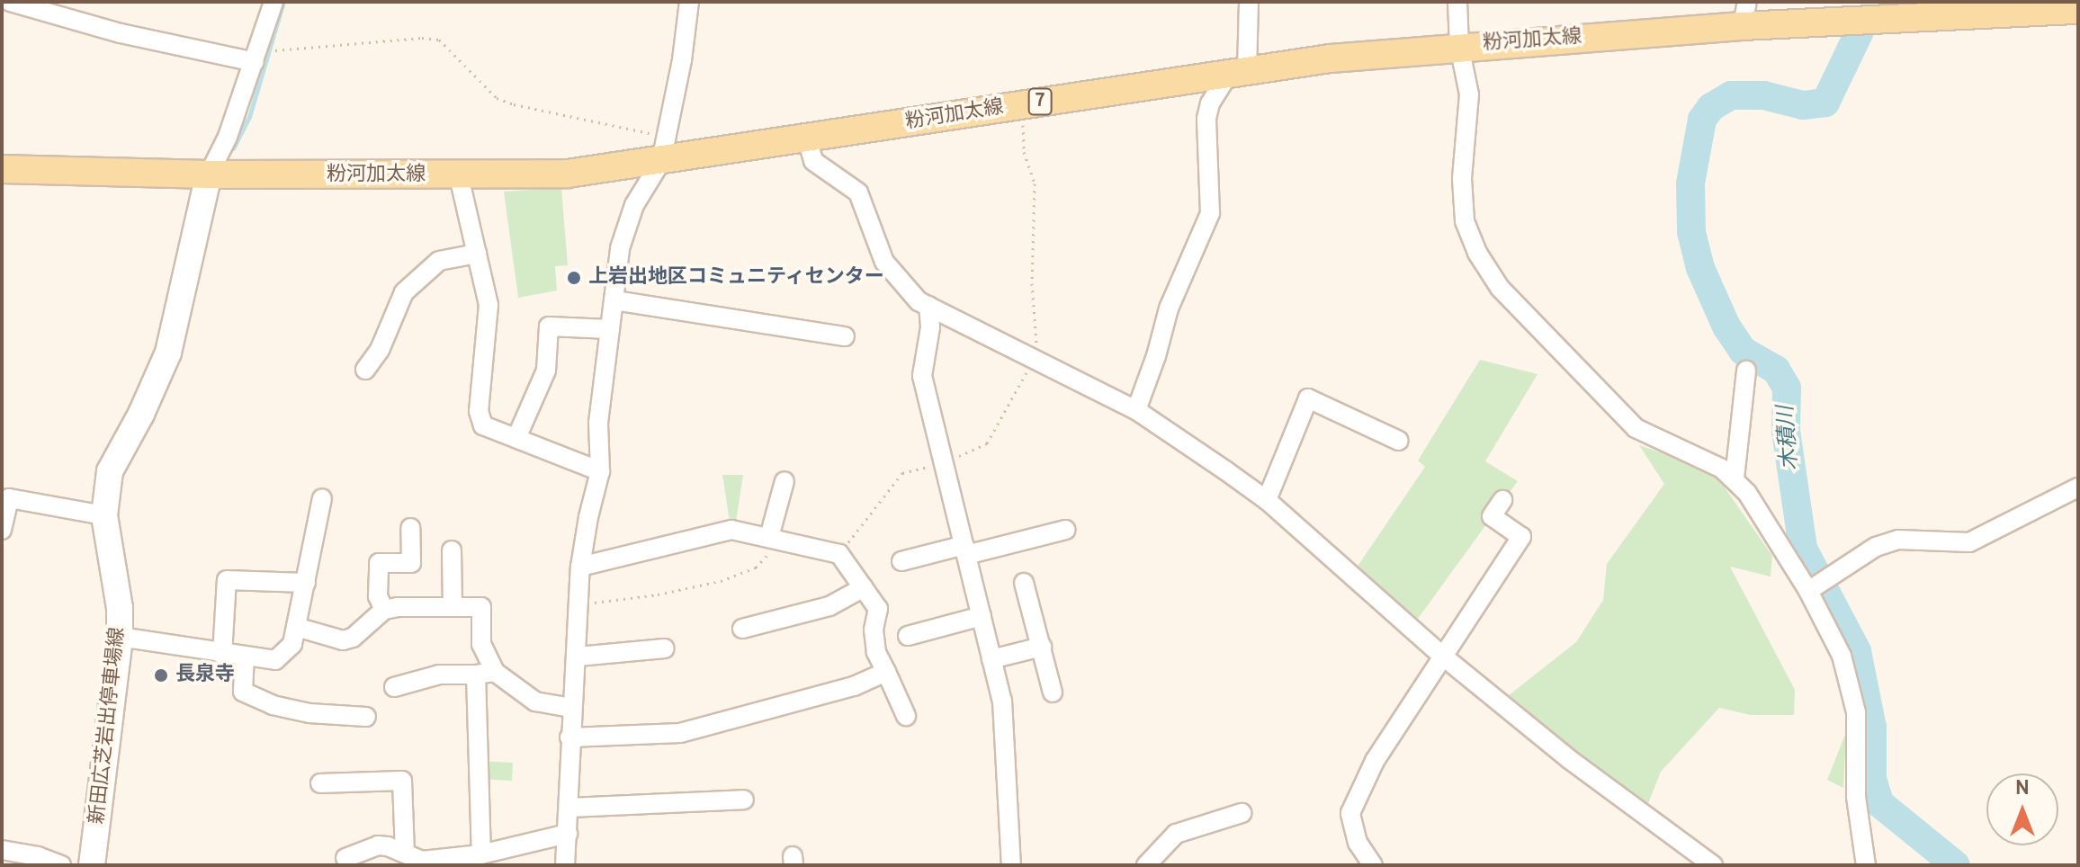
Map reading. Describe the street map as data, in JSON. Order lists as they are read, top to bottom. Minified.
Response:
{"streets":{"main road":["粉河加太線","7","新田広芝岩出停車場線"]},"crossings":[["粉河加太線","新田広芝岩出停車場線"]],"water":["木積川"],"places":["上岩出地区コミュニティセンター","長泉寺"],"north":"top"}
